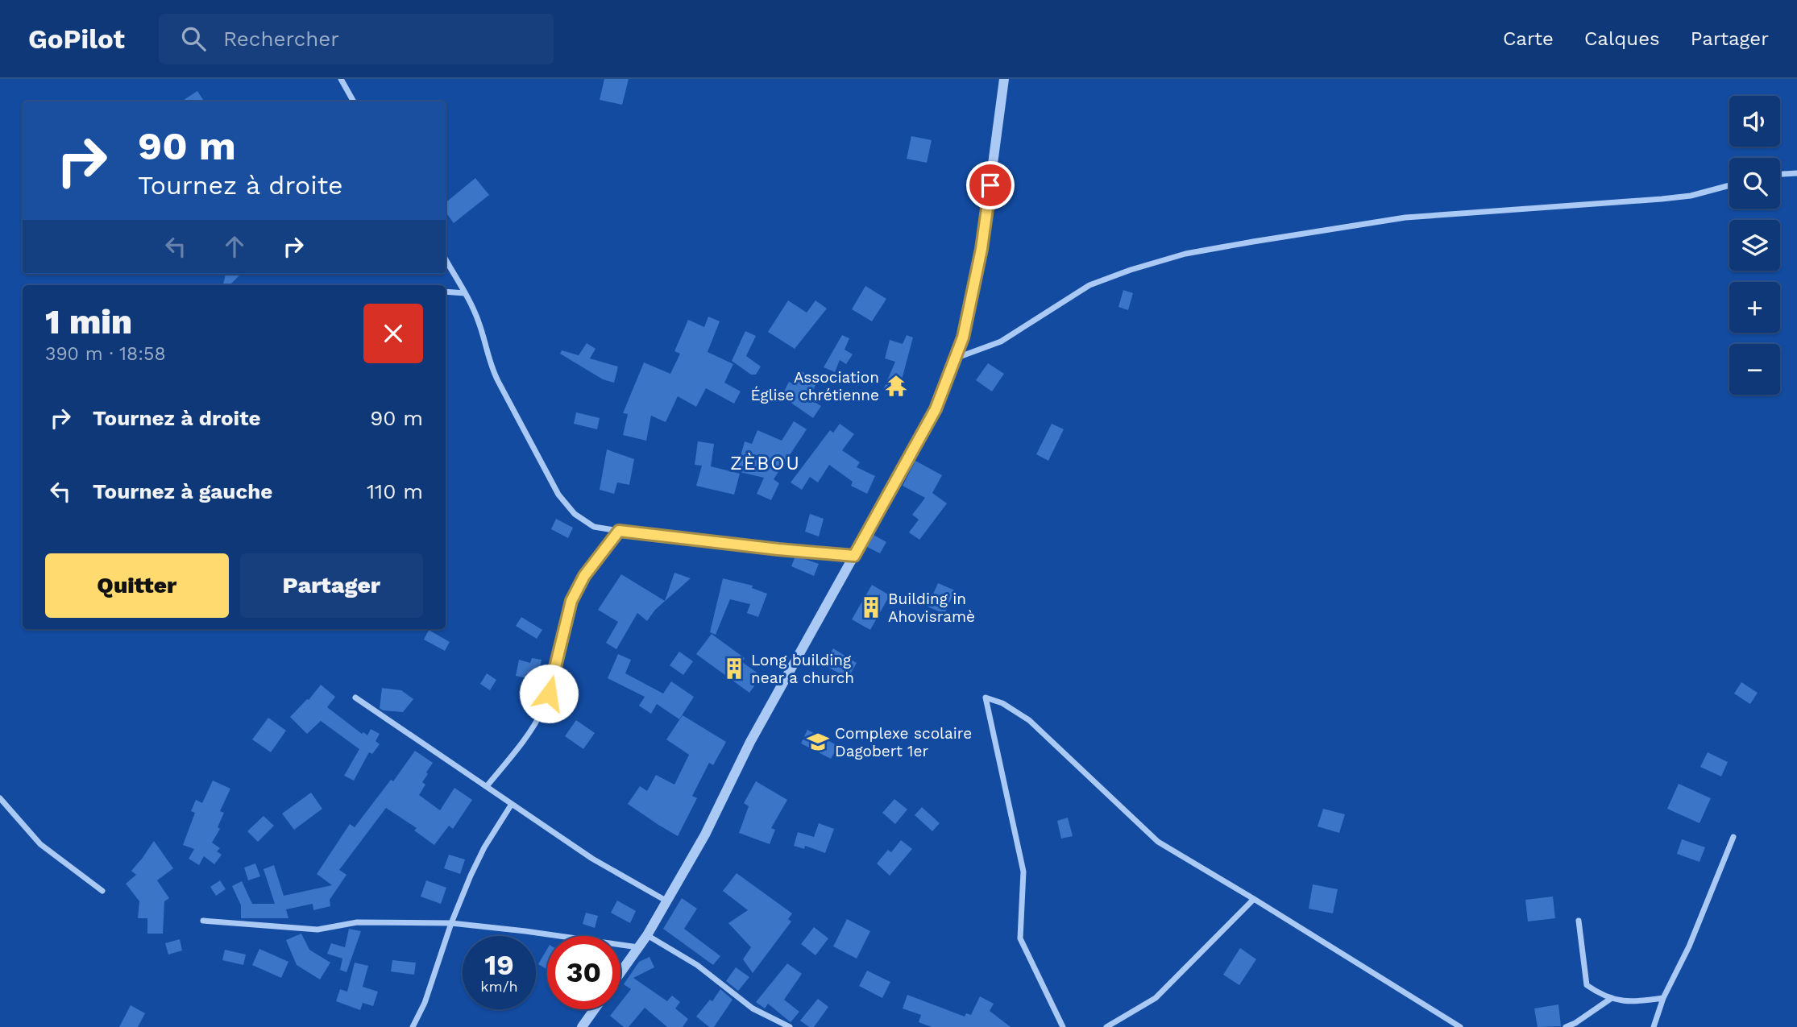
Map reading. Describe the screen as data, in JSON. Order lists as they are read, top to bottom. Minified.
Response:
{"districts":["ZÈBOU"],"places":{"temple":["Association Église chrétienne"],"building":["Building in Ahovisramè","Long building near a church"],"school or university":["Complexe scolaire Dagobert 1er"]},"page":{"header":"GoPilot","search":"Rechercher","nav":["Carte","Calques","Partager"],"map_buttons":["+","−"],"turn":["90 m","Tournez à droite"],"heading":["1 min","390 m · 18:58"],"list":[{"name":"Tournez à droite","value":"90 m"},{"name":"Tournez à gauche","value":"110 m"}],"buttons":["Quitter","Partager"],"speed":"19 km/h","limit":"30"}}
